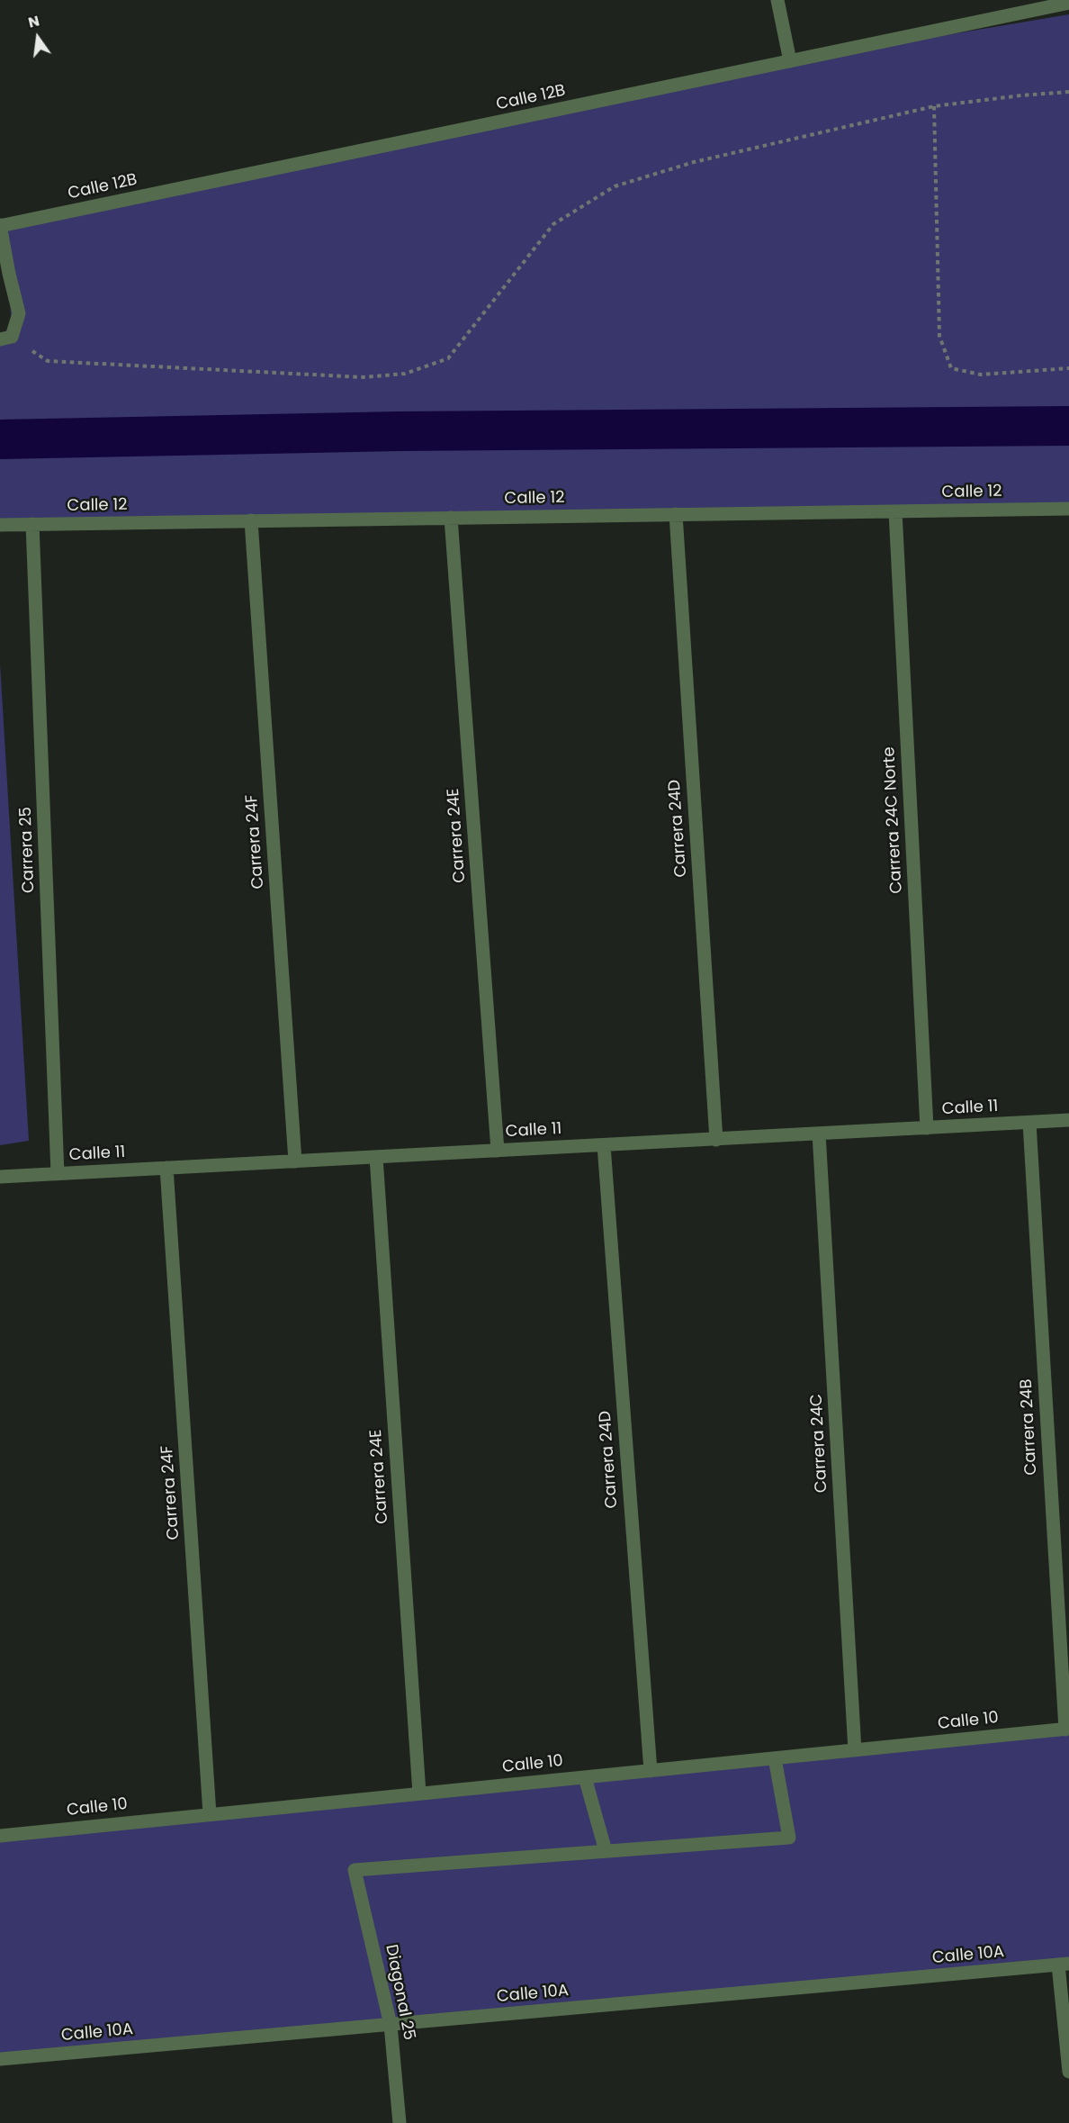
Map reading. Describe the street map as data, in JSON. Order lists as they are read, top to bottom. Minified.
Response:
{"streets":{"street":["Calle 12B","Calle 12","Carrera 24C Norte","Carrera 24D","Carrera 24E","Carrera 24F","Carrera 25","Calle 11","Carrera 24B","Carrera 24C","Calle 10","Calle 10A","Diagonal 25"]},"crossings":[["Calle 12","Carrera 24C Norte"],["Calle 12","Carrera 24D"],["Calle 12","Carrera 24E"],["Calle 12","Carrera 24F"],["Calle 12","Carrera 25"],["Carrera 24C Norte","Calle 11"],["Carrera 24D","Calle 11"],["Carrera 24D","Calle 10"],["Carrera 24E","Calle 11"],["Carrera 24E","Calle 10"],["Carrera 24F","Calle 11"],["Carrera 24F","Calle 10"],["Carrera 25","Calle 11"],["Calle 11","Carrera 24B"],["Calle 11","Carrera 24C"],["Carrera 24B","Calle 10"],["Carrera 24C","Calle 10"],["Calle 10A","Diagonal 25"]],"north":"top"}
